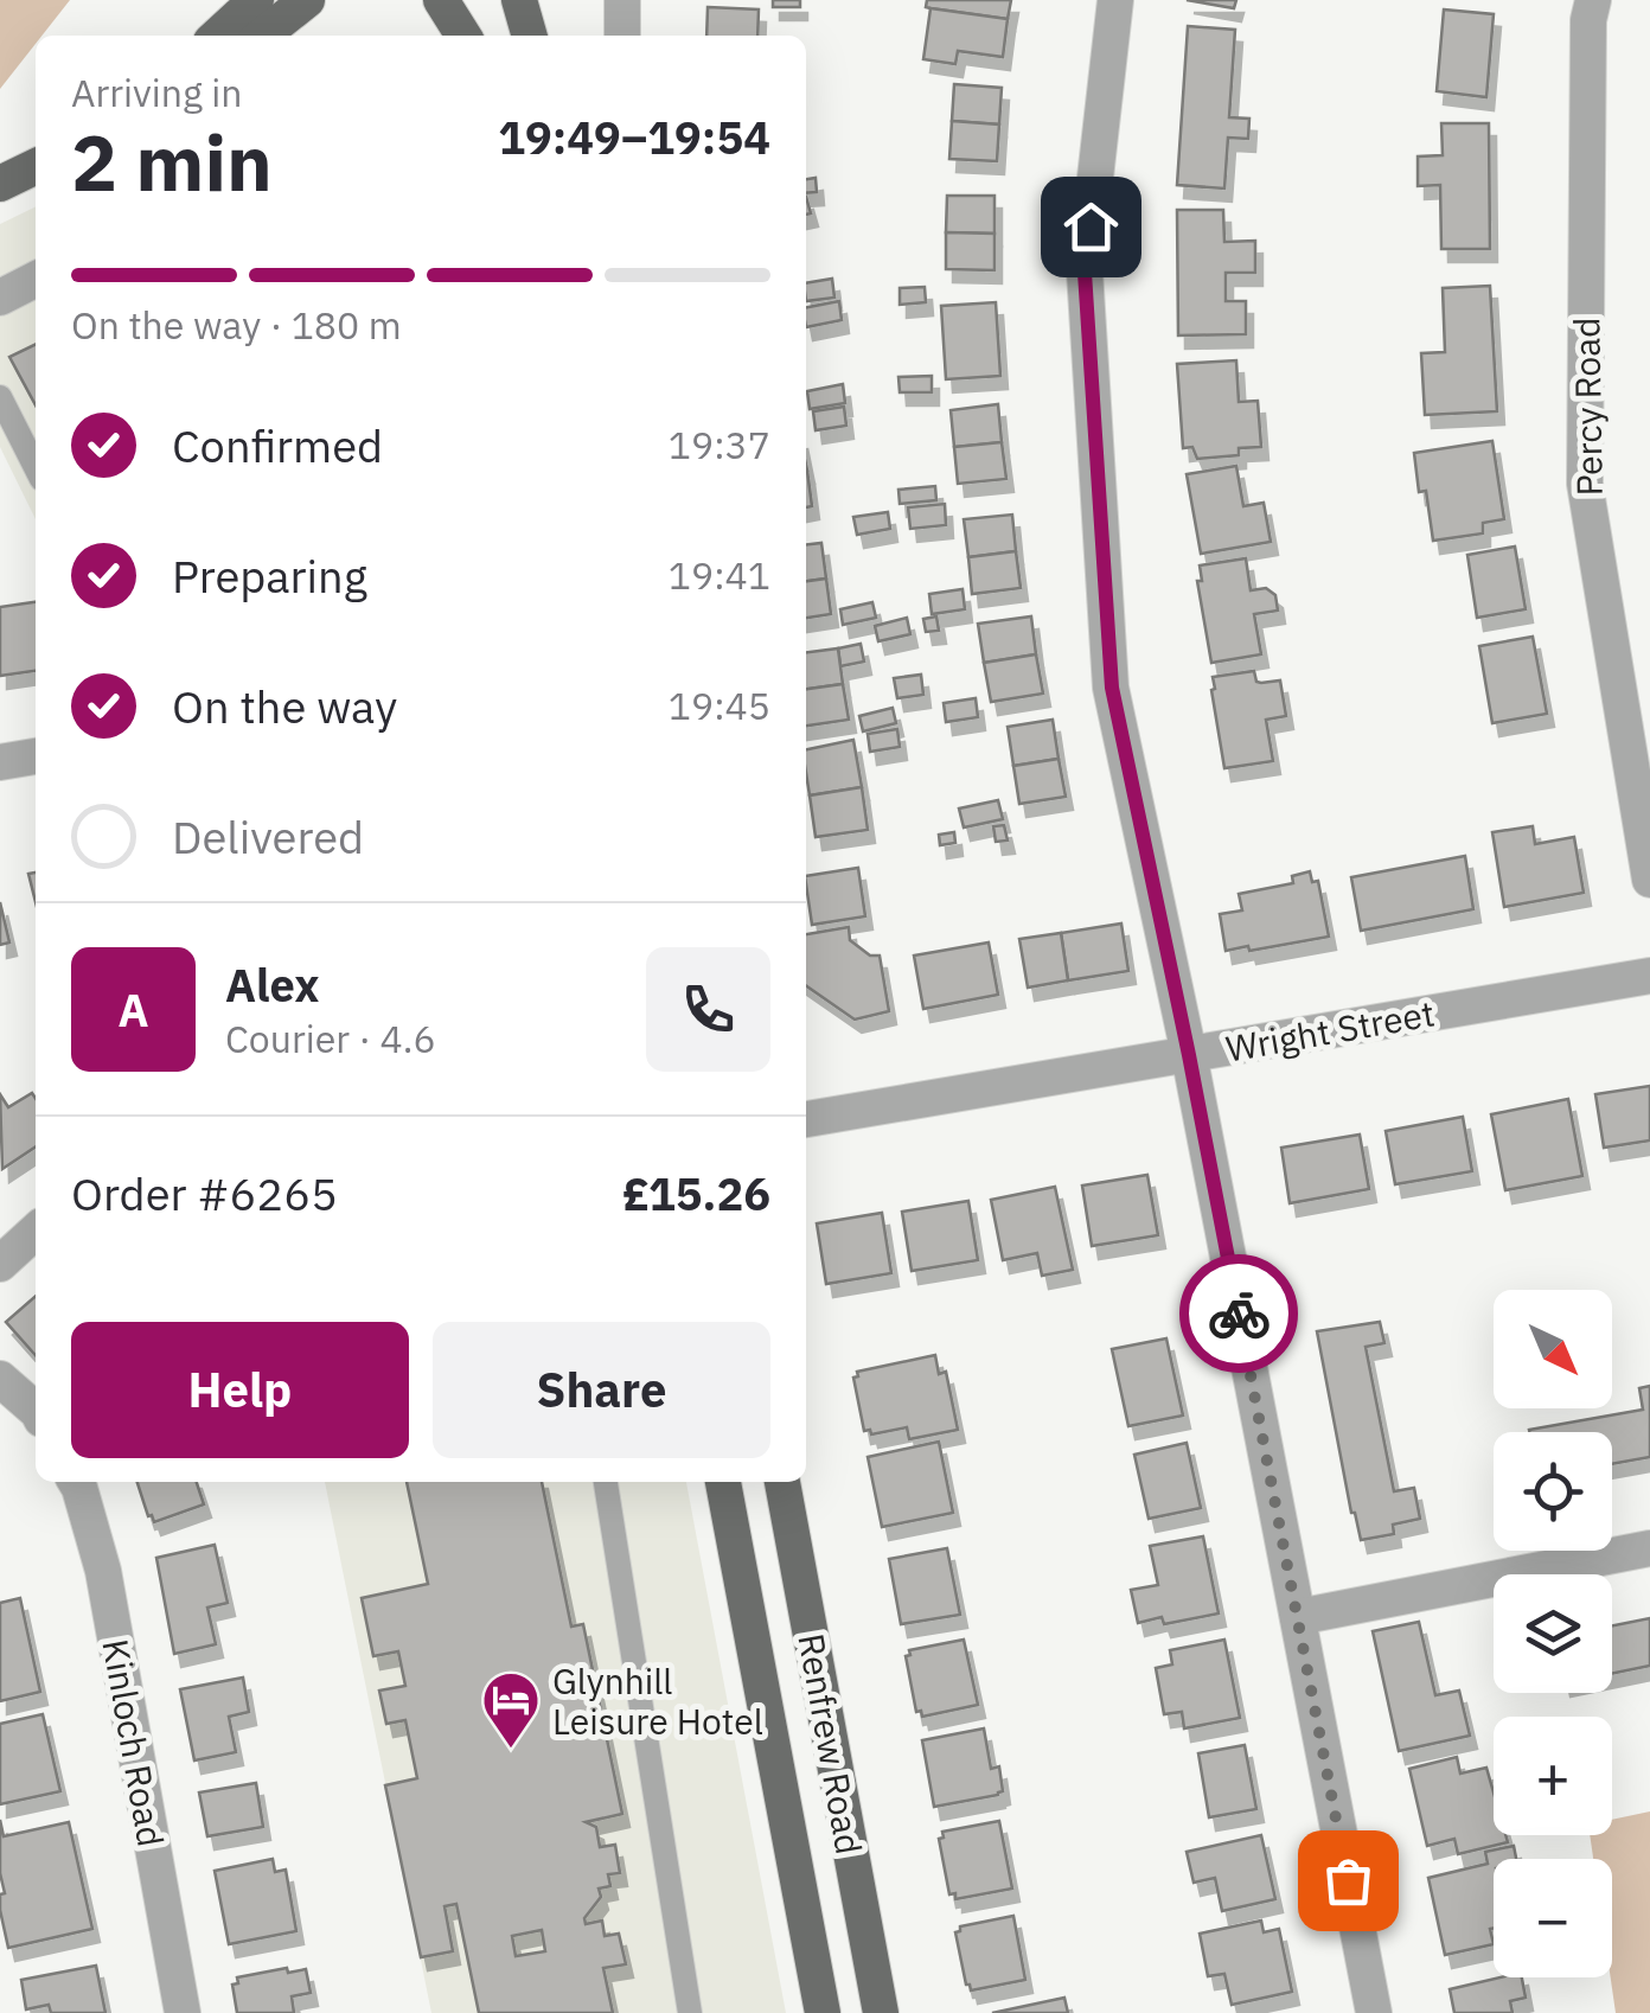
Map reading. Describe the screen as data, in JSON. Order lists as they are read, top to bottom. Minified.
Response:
{"streets":{"main road":["Renfrew Road"],"street":["Percy Road","Wright Street","Kinloch Road"]},"places":{"hotel":["Glynhill Leisure Hotel"]},"north":"bottom right","page":{"heading":["2 min","Arriving in","19:49–19:54"],"panel":["Alex","Courier · 4.6","Order #6265","£15.26"],"bar":"On the way · 180 m","list":[["Confirmed","19:37"],["Preparing","19:41"],["On the way","19:45"],"Delivered"],"round":"A","map_buttons":["+","−"],"buttons":["Help","Share"]}}
